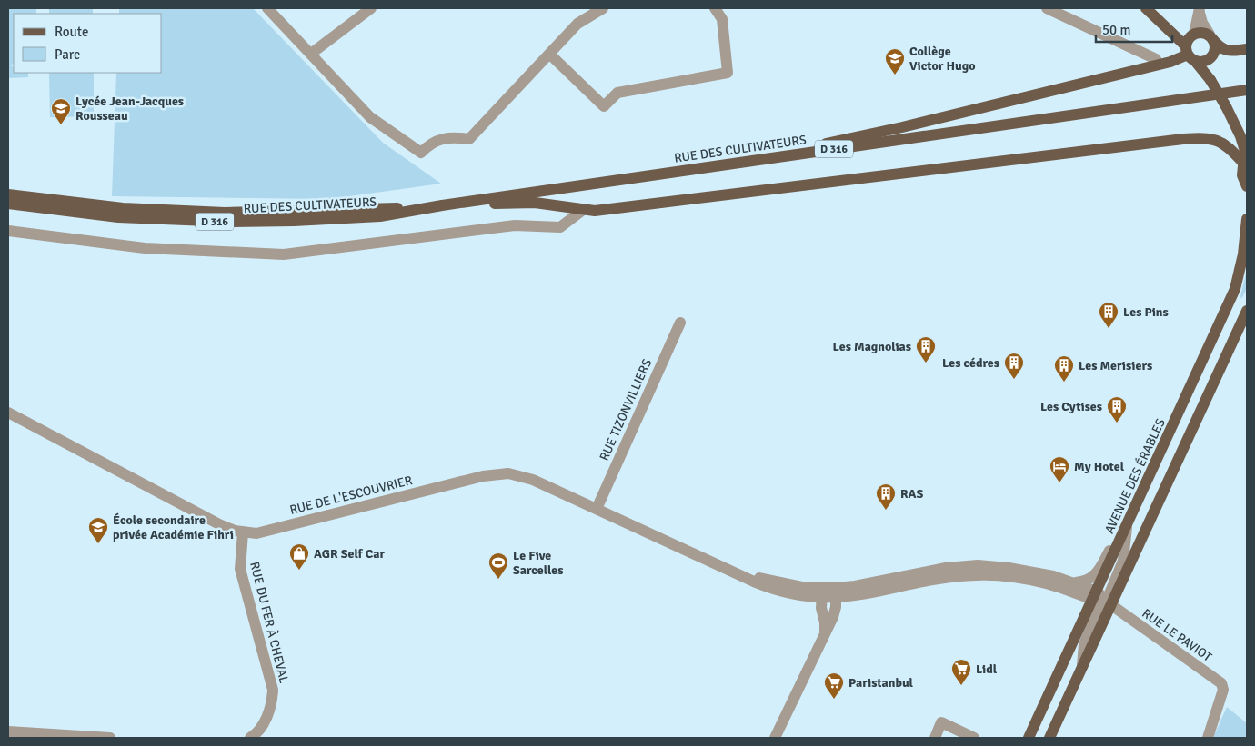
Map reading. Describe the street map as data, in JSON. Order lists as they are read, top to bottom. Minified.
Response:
{"streets":{"main road":["RUE DES CULTIVATEURS","D 316","AVENUE DES ÉRABLES"],"street":["RUE TIZONVILLIERS","RUE DE L'ESCOUVRIER","RUE DU FER À CHEVAL","RUE LE PAVIOT"]},"crossings":[["RUE TIZONVILLIERS","RUE DE L'ESCOUVRIER"],["AVENUE DES ÉRABLES","RUE LE PAVIOT"],["RUE DE L'ESCOUVRIER","RUE DU FER À CHEVAL"]],"places":{"school or university":["Collège Victor Hugo","Lycée Jean-Jacques Rousseau","École secondaire privée Académie Fihri"],"building":["Les Pins","Les Magnolias","Les cédres","Les Merisiers","Les Cytises","RAS"],"hotel":["My Hotel"],"shop":["AGR Self Car"],"sports":["Le Five Sarcelles"],"supermarket":["Lidl","Paristanbul"]},"legend":["Route","Parc"],"scale_bar":"50 m"}
